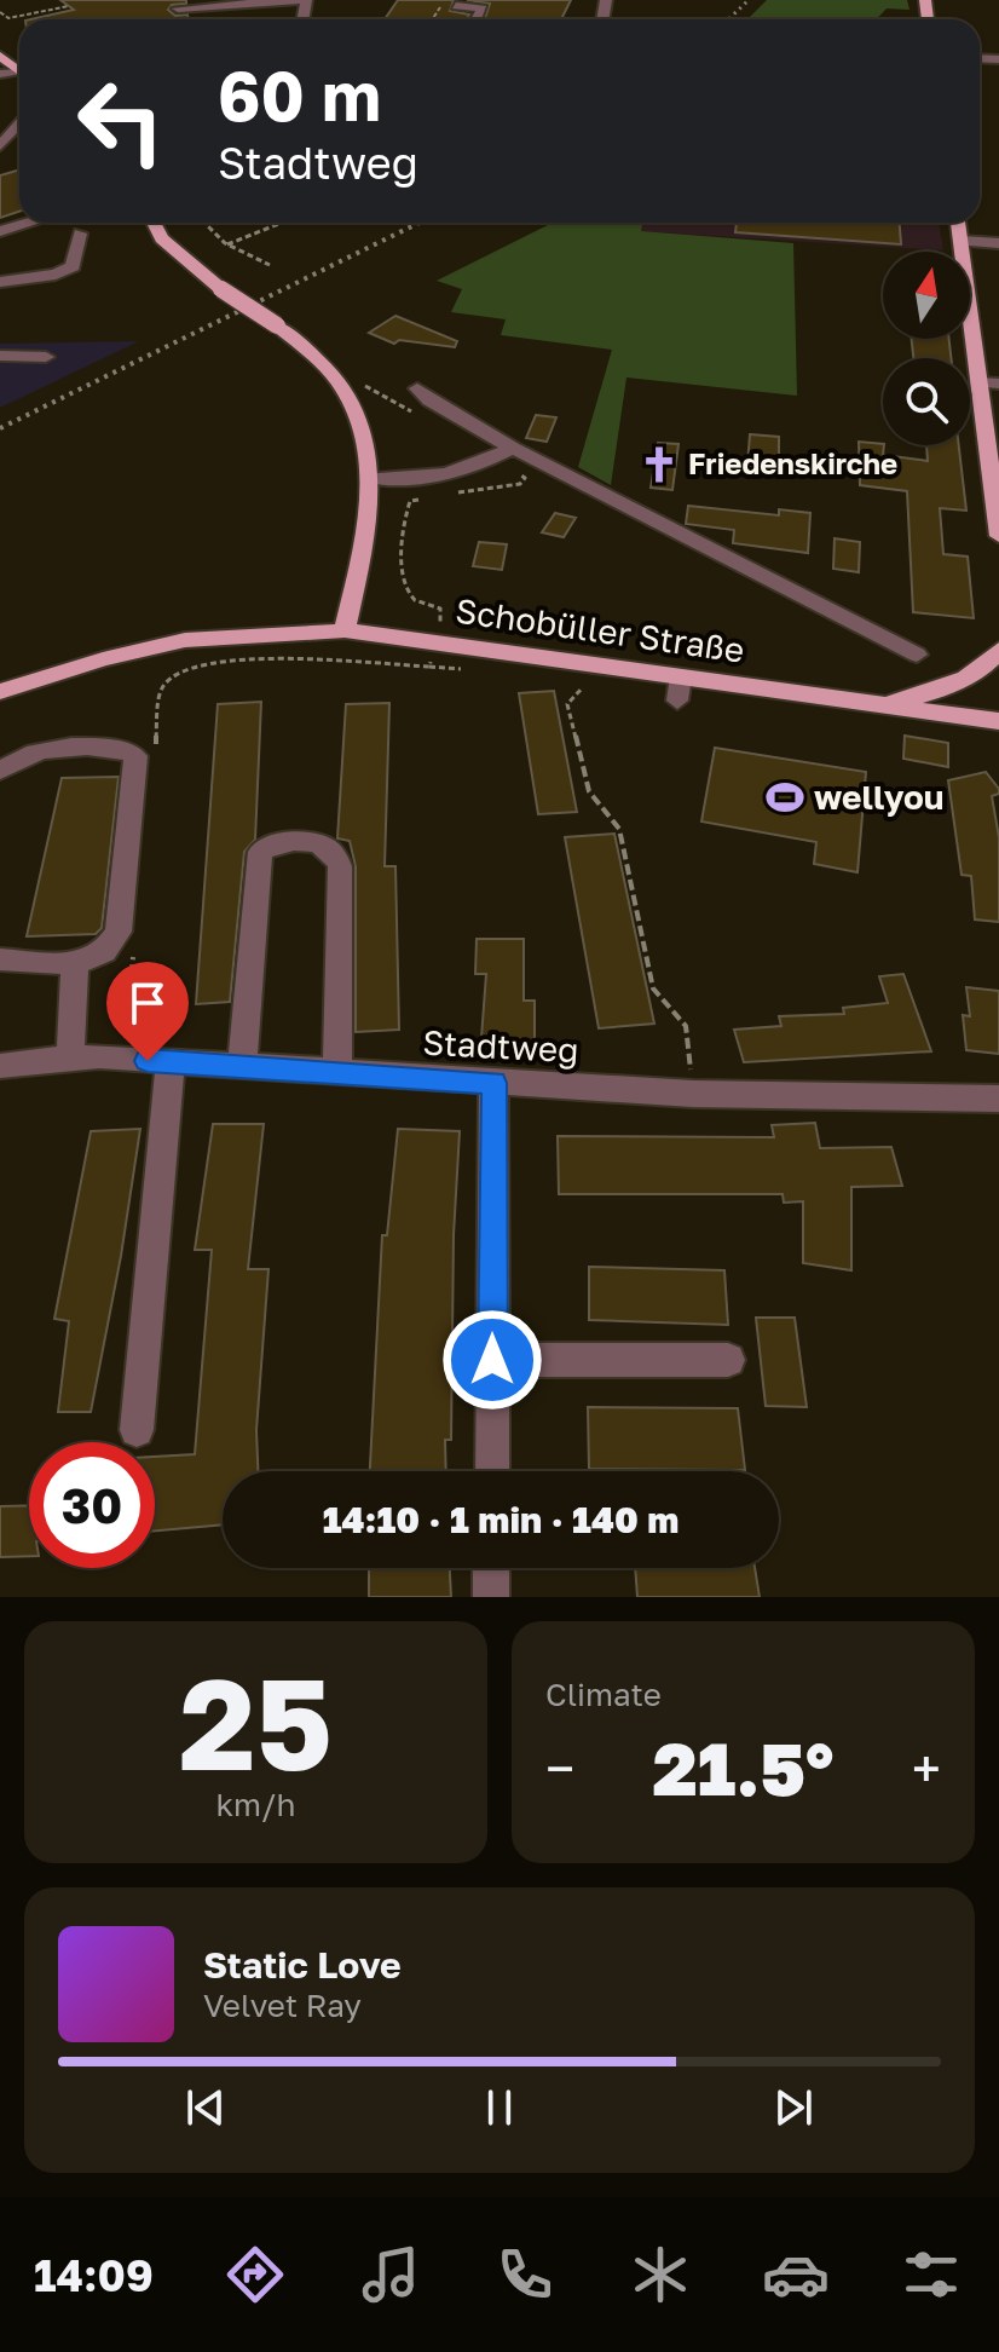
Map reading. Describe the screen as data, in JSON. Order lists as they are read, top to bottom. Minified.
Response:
{"streets":{"main road":["Schobüller Straße"],"street":["Stadtweg"]},"places":{"church":["Friedenskirche"],"sports":["wellyou"]},"north":"top","page":{"turn":["60 m","Stadtweg"],"limit":"30","trip":"14:10 · 1 min · 140 m","tile":[["25","km/h"],"Climate"],"heat":["−","21.5°","+"],"song":["Static Love","Velvet Ray"],"tabs":"14:09"}}
